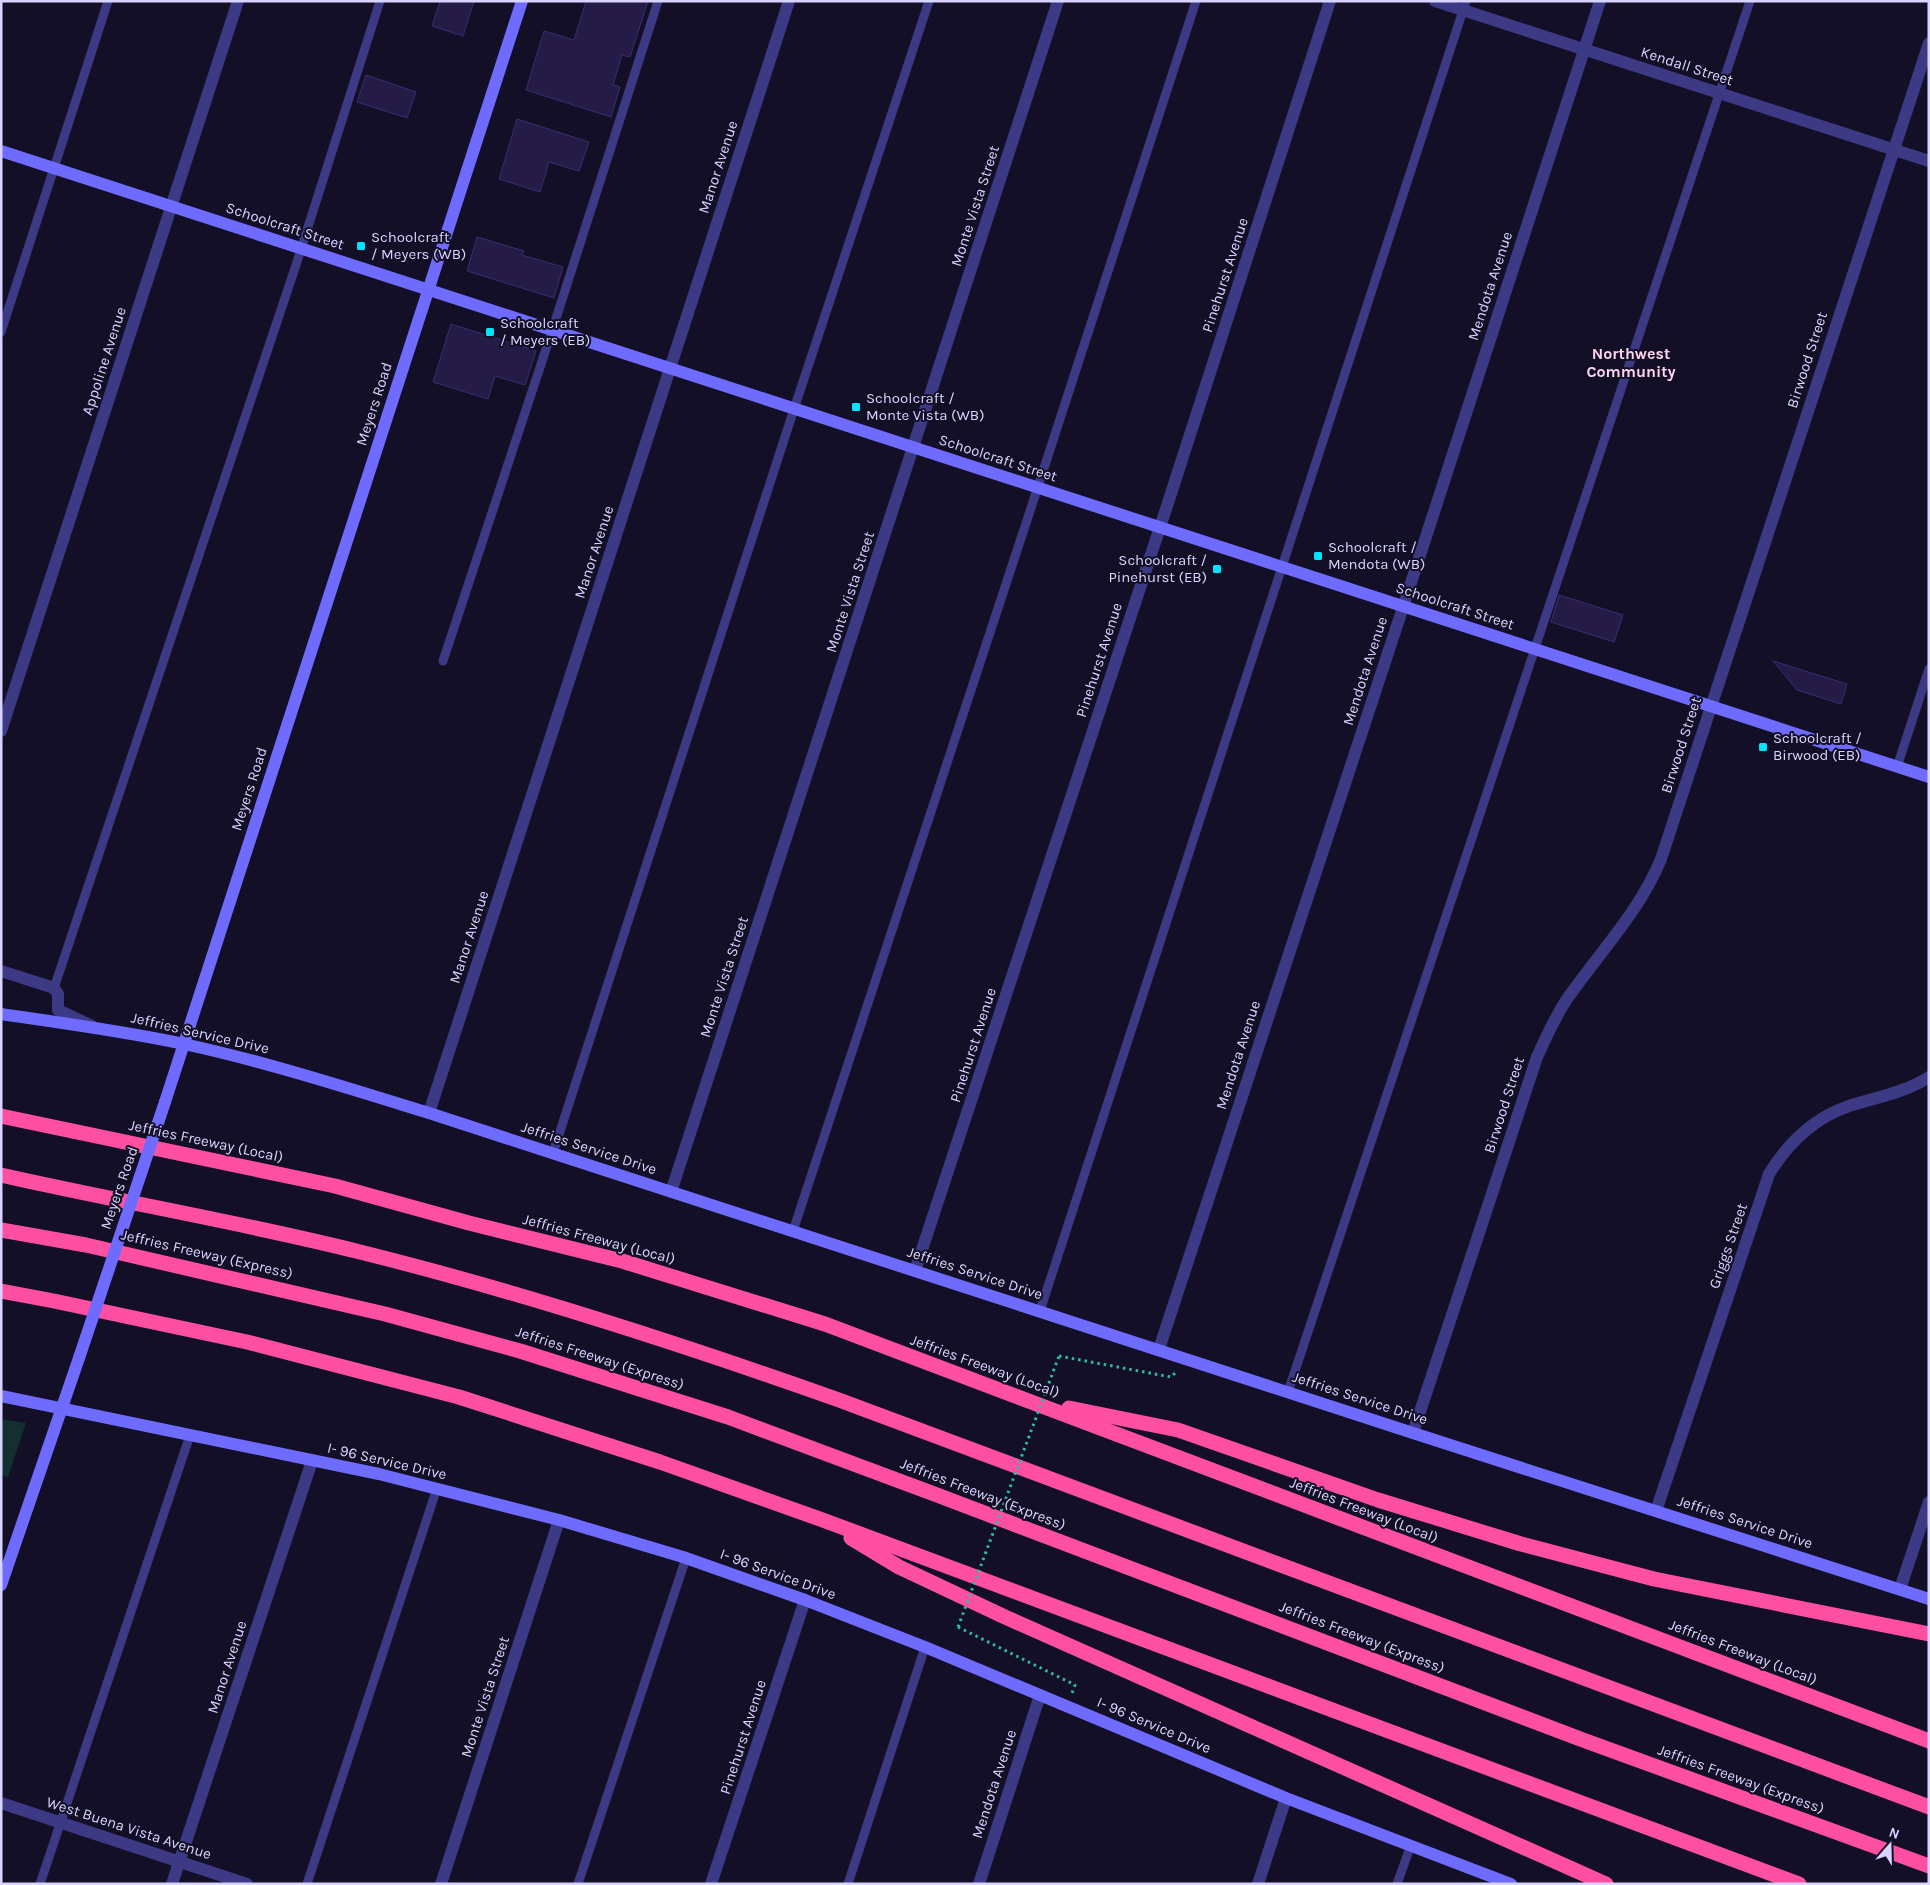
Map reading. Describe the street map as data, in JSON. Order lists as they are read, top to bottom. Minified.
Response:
{"streets":{"highway":["Jeffries Freeway (Local)","Jeffries Freeway (Express)"],"street":["Kendall Street","Manor Avenue","Monte Vista Street","Schoolcraft Street","Pinehurst Avenue","Mendota Avenue","Birwood Street","Appoline Avenue","Meyers Road","Jeffries Service Drive","Griggs Street","I- 96 Service Drive","West Buena Vista Avenue"]},"crossings":[["Kendall Street","Mendota Avenue"],["Kendall Street","Birwood Street"],["Manor Avenue","Schoolcraft Street"],["Manor Avenue","Jeffries Service Drive"],["Manor Avenue","I- 96 Service Drive"],["Manor Avenue","West Buena Vista Avenue"],["Monte Vista Street","Schoolcraft Street"],["Monte Vista Street","Jeffries Service Drive"],["Monte Vista Street","I- 96 Service Drive"],["Schoolcraft Street","Pinehurst Avenue"],["Schoolcraft Street","Mendota Avenue"],["Schoolcraft Street","Birwood Street"],["Schoolcraft Street","Appoline Avenue"],["Schoolcraft Street","Meyers Road"],["Pinehurst Avenue","Jeffries Service Drive"],["Pinehurst Avenue","I- 96 Service Drive"],["Mendota Avenue","Jeffries Service Drive"],["Mendota Avenue","I- 96 Service Drive"],["Birwood Street","Jeffries Service Drive"],["Meyers Road","Jeffries Service Drive"],["Meyers Road","I- 96 Service Drive"],["Jeffries Service Drive","Griggs Street"]],"districts":["Northwest Community"],"places":{"transit":["Schoolcraft / Meyers (WB)","Schoolcraft / Meyers (EB)","Schoolcraft / Monte Vista (WB)","Schoolcraft / Mendota (WB)","Schoolcraft / Pinehurst (EB)","Schoolcraft / Birwood (EB)"]},"north":"top"}
